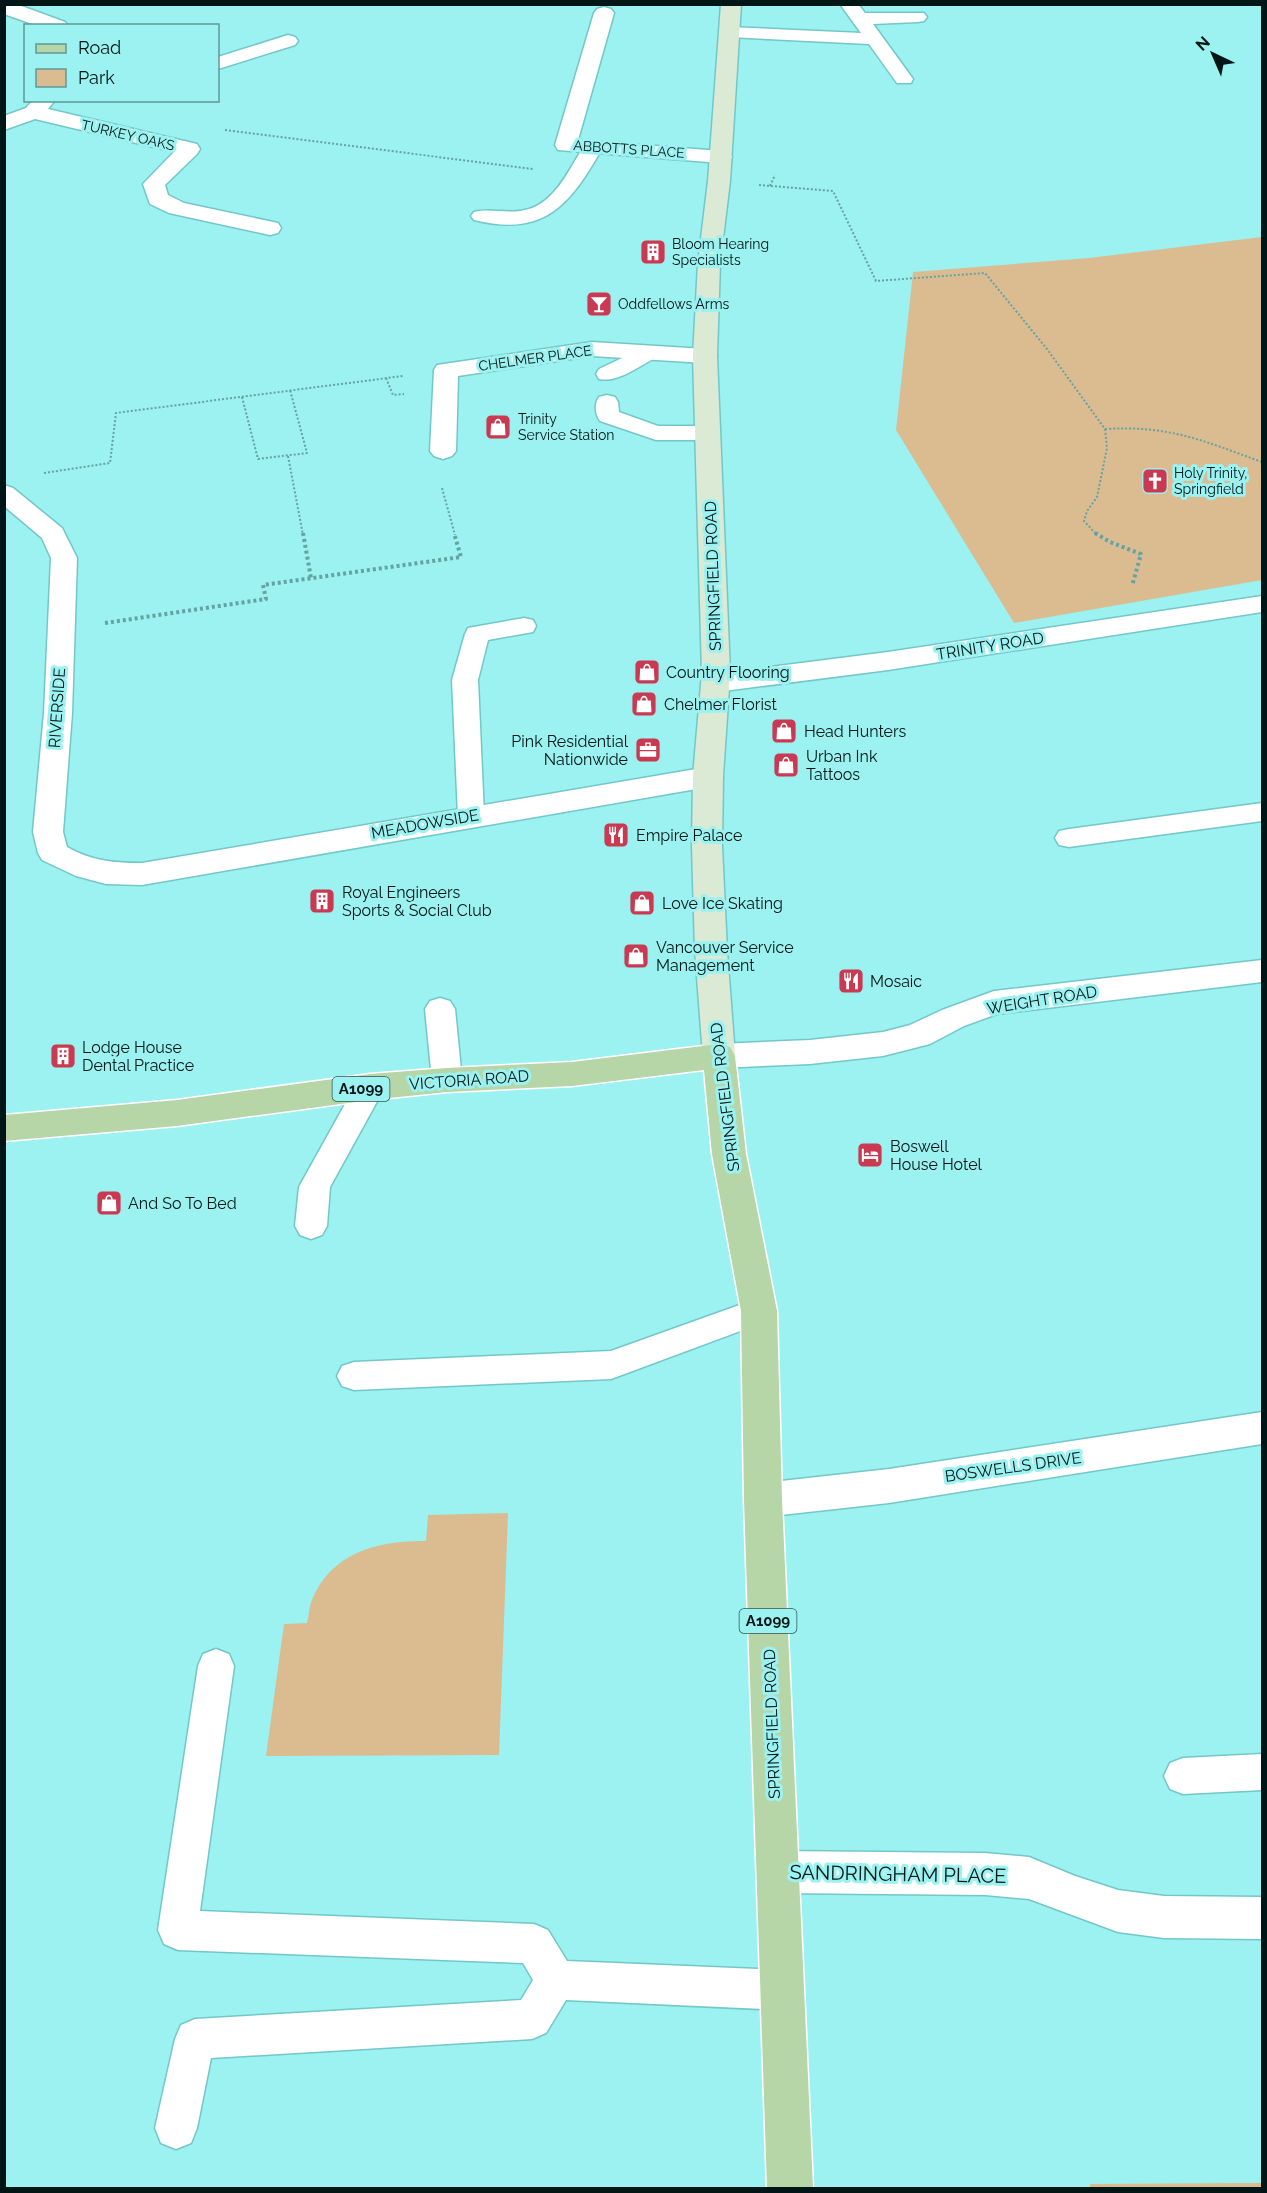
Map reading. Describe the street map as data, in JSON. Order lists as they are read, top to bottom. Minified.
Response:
{"streets":{"main road":["SPRINGFIELD ROAD","VICTORIA ROAD","A1099"],"street":["TURKEY OAKS","ABBOTTS PLACE","CHELMER PLACE","TRINITY ROAD","RIVERSIDE","MEADOWSIDE","WEIGHT ROAD","BOSWELLS DRIVE","SANDRINGHAM PLACE"]},"crossings":[["ABBOTTS PLACE","SPRINGFIELD ROAD"],["CHELMER PLACE","SPRINGFIELD ROAD"],["SPRINGFIELD ROAD","TRINITY ROAD"],["SPRINGFIELD ROAD","MEADOWSIDE"],["SPRINGFIELD ROAD","WEIGHT ROAD"],["SPRINGFIELD ROAD","VICTORIA ROAD"],["SPRINGFIELD ROAD","BOSWELLS DRIVE"],["SPRINGFIELD ROAD","SANDRINGHAM PLACE"],["RIVERSIDE","MEADOWSIDE"],["WEIGHT ROAD","VICTORIA ROAD"]],"places":{"building":["Bloom Hearing Specialists","Royal Engineers Sports & Social Club","Lodge House Dental Practice"],"bar":["Oddfellows Arms"],"shop":["Trinity Service Station","Country Flooring","Chelmer Florist","Head Hunters","Urban Ink Tattoos","Love Ice Skating","Vancouver Service Management","And So To Bed"],"church":["Holy Trinity, Springfield"],"office":["Pink Residential Nationwide"],"restaurant":["Empire Palace","Mosaic"],"hotel":["Boswell House Hotel"]},"legend":["Road","Park"],"north":"top left"}
